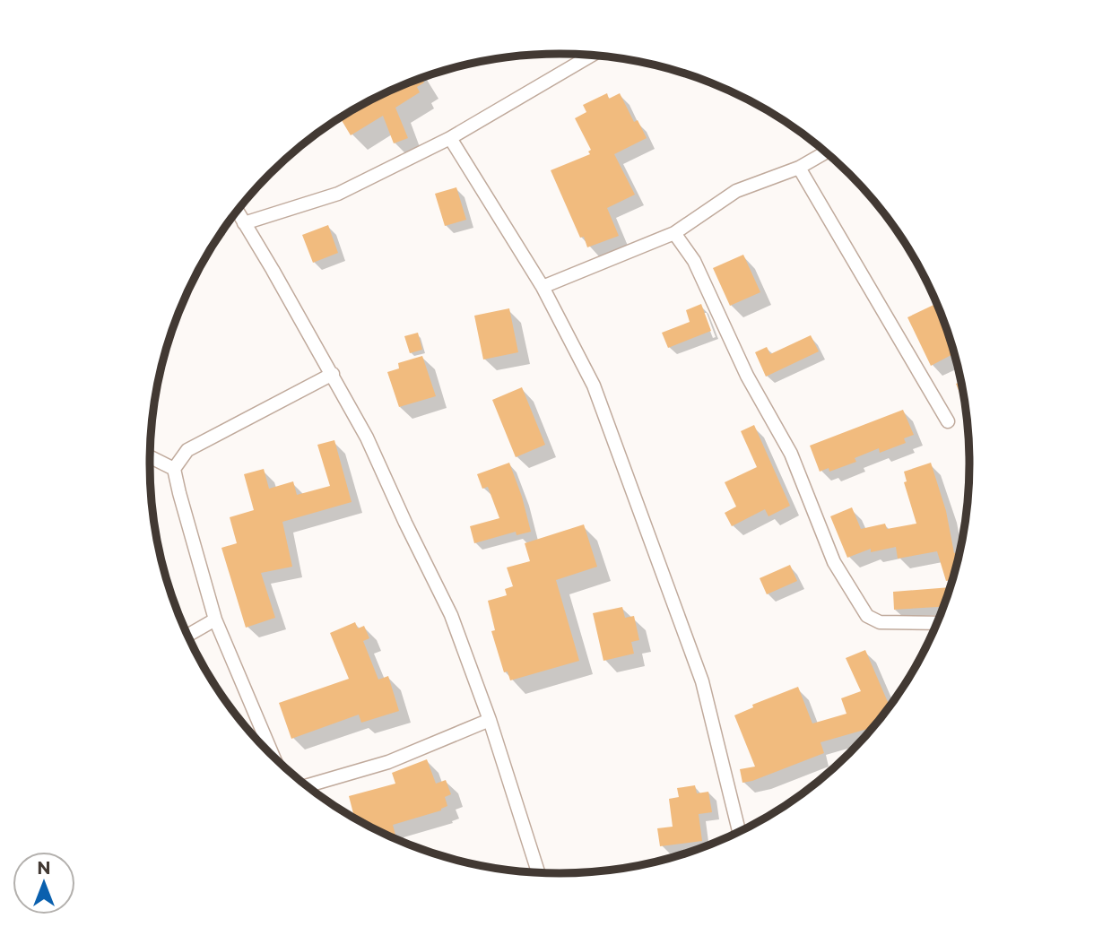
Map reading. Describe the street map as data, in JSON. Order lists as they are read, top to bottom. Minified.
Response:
{"north":"top"}
